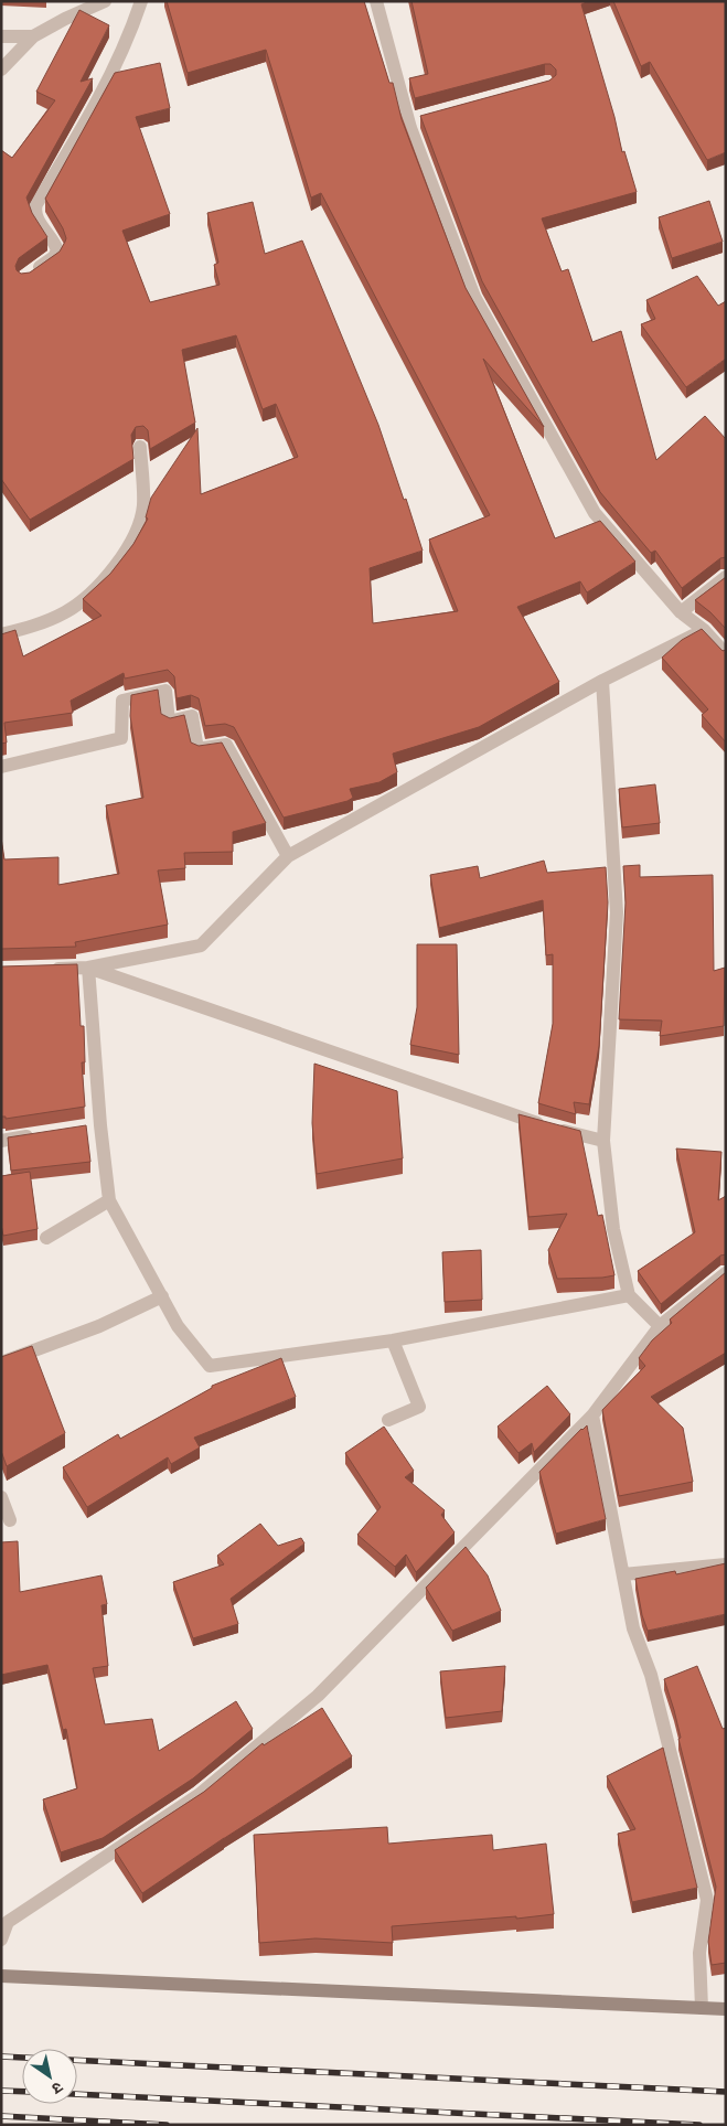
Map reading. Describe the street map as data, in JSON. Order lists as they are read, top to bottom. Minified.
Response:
{"north":"bottom right"}
